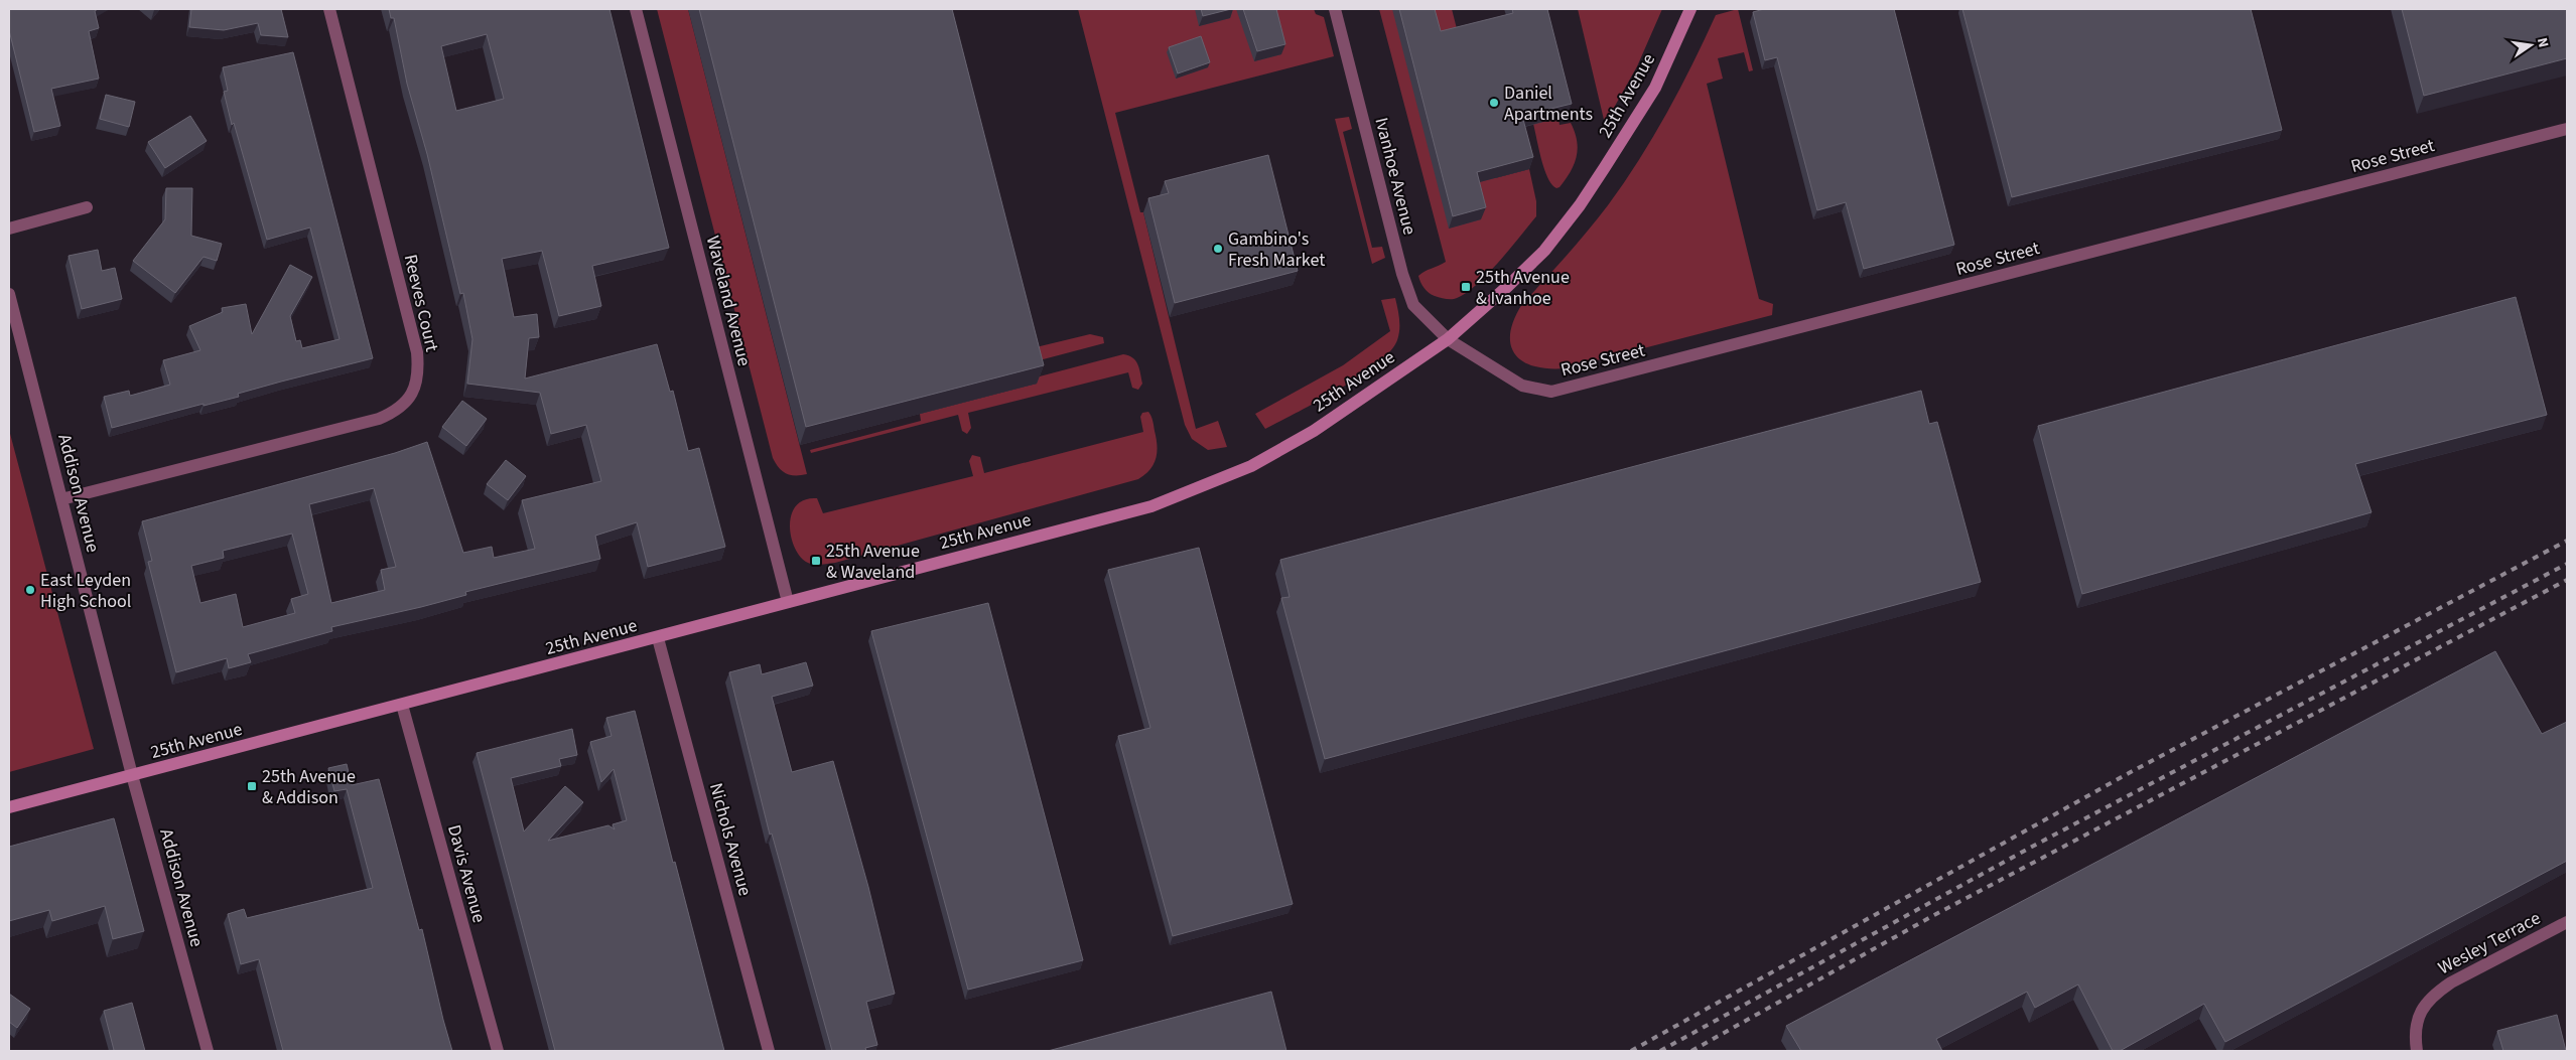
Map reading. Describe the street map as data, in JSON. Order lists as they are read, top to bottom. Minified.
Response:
{"streets":{"street":["25th Avenue","Rose Street","Ivanhoe Avenue","Waveland Avenue","Reeves Court","Addison Avenue","Nichols Avenue","Davis Avenue","Wesley Terrace"]},"crossings":[["25th Avenue","Rose Street"],["25th Avenue","Ivanhoe Avenue"],["25th Avenue","Waveland Avenue"],["25th Avenue","Addison Avenue"],["25th Avenue","Nichols Avenue"],["25th Avenue","Davis Avenue"],["Rose Street","Ivanhoe Avenue"],["Reeves Court","Addison Avenue"]],"places":{"other":["Daniel Apartments","Gambino's Fresh Market","East Leyden High School"],"transit":["25th Avenue & Ivanhoe","25th Avenue & Waveland","25th Avenue & Addison"]},"north":"right"}
